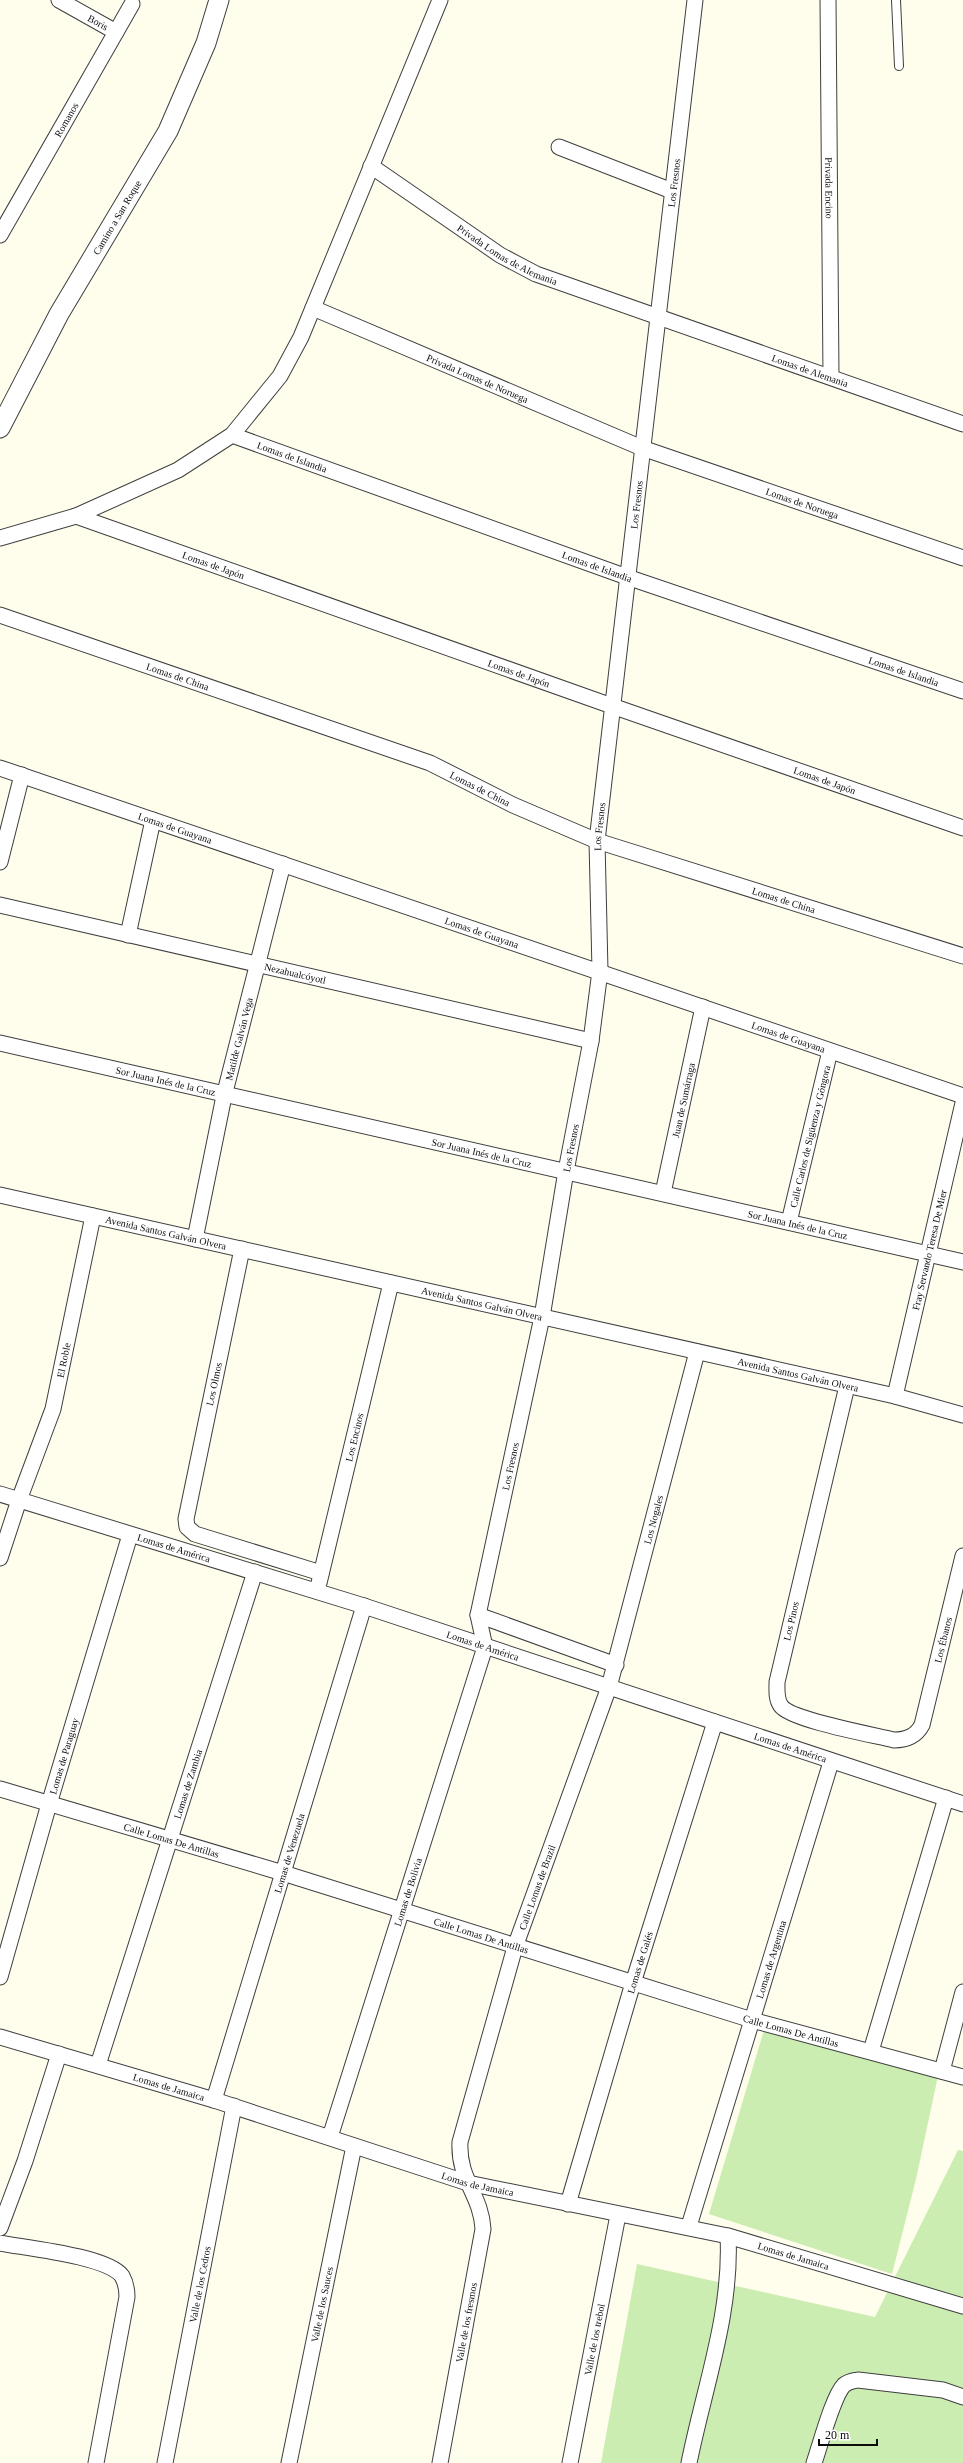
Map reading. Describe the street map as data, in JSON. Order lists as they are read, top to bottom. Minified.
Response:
{"streets":{"street":["Boris","Romanos","Los Fresnos","Privada Encino","Camino a San Roque","Privada Lomas de Alemania","Lomas de Alemania","Privada Lomas de Noruega","Lomas de Islandia","Lomas de Noruega","Lomas de Japón","Lomas de China","Lomas de Guayana","Nezahualcóyotl","Matilde Galván Vega","Sor Juana Inés de la Cruz","Juan de Sumárraga","Calle Carlos de Sigüenza y Góngora","Avenida Santos Galván Olvera","Fray Servando Teresa De Mier","El Roble","Los Olmos","Los Encinos","Los Nogales","Lomas de América","Los Pinos","Los Ébanos","Lomas de Paraguay","Lomas de Zambia","Calle Lomas De Antillas","Lomas de Venezuela","Calle Lomas de Brazil","Lomas de Bolivia","Lomas de Argentina","Lomas de Galés","Lomas de Jamaica","Valle de los Cedros","Valle de los Sauces","Valle de los fresmos","Valle de los trebol"]},"crossings":[["Boris","Romanos"],["Los Fresnos","Privada Lomas de Alemania"],["Los Fresnos","Lomas de Alemania"],["Los Fresnos","Privada Lomas de Noruega"],["Los Fresnos","Lomas de Islandia"],["Los Fresnos","Lomas de Noruega"],["Los Fresnos","Lomas de Japón"],["Los Fresnos","Lomas de China"],["Los Fresnos","Lomas de Guayana"],["Los Fresnos","Nezahualcóyotl"],["Los Fresnos","Sor Juana Inés de la Cruz"],["Los Fresnos","Avenida Santos Galván Olvera"],["Los Fresnos","Lomas de América"],["Los Fresnos","Lomas de Bolivia"],["Privada Encino","Lomas de Alemania"],["Privada Lomas de Alemania","Lomas de Alemania"],["Privada Lomas de Noruega","Lomas de Noruega"],["Lomas de Guayana","Matilde Galván Vega"],["Lomas de Guayana","Juan de Sumárraga"],["Lomas de Guayana","Calle Carlos de Sigüenza y Góngora"],["Nezahualcóyotl","Matilde Galván Vega"],["Matilde Galván Vega","Sor Juana Inés de la Cruz"],["Matilde Galván Vega","Avenida Santos Galván Olvera"],["Sor Juana Inés de la Cruz","Juan de Sumárraga"],["Sor Juana Inés de la Cruz","Calle Carlos de Sigüenza y Góngora"],["Sor Juana Inés de la Cruz","Fray Servando Teresa De Mier"],["Avenida Santos Galván Olvera","Fray Servando Teresa De Mier"],["Avenida Santos Galván Olvera","El Roble"],["Avenida Santos Galván Olvera","Los Olmos"],["Avenida Santos Galván Olvera","Los Encinos"],["Avenida Santos Galván Olvera","Los Nogales"],["Avenida Santos Galván Olvera","Los Pinos"],["El Roble","Lomas de América"],["Los Olmos","Los Encinos"],["Los Encinos","Lomas de América"],["Los Nogales","Lomas de América"],["Los Nogales","Calle Lomas de Brazil"],["Lomas de América","Lomas de Paraguay"],["Lomas de América","Lomas de Zambia"],["Lomas de América","Lomas de Venezuela"],["Lomas de América","Calle Lomas de Brazil"],["Lomas de América","Lomas de Bolivia"],["Lomas de América","Lomas de Argentina"],["Lomas de América","Lomas de Galés"],["Los Pinos","Los Ébanos"],["Lomas de Paraguay","Calle Lomas De Antillas"],["Lomas de Zambia","Calle Lomas De Antillas"],["Lomas de Zambia","Lomas de Jamaica"],["Calle Lomas De Antillas","Lomas de Venezuela"],["Calle Lomas De Antillas","Calle Lomas de Brazil"],["Calle Lomas De Antillas","Lomas de Bolivia"],["Calle Lomas De Antillas","Lomas de Argentina"],["Calle Lomas De Antillas","Lomas de Galés"],["Lomas de Venezuela","Lomas de Jamaica"],["Calle Lomas de Brazil","Lomas de Jamaica"],["Calle Lomas de Brazil","Valle de los fresmos"],["Lomas de Bolivia","Lomas de Jamaica"],["Lomas de Argentina","Lomas de Jamaica"],["Lomas de Galés","Lomas de Jamaica"],["Lomas de Jamaica","Valle de los Cedros"],["Lomas de Jamaica","Valle de los Sauces"],["Lomas de Jamaica","Valle de los fresmos"],["Lomas de Jamaica","Valle de los trebol"]],"scale_bar":"20 m"}
